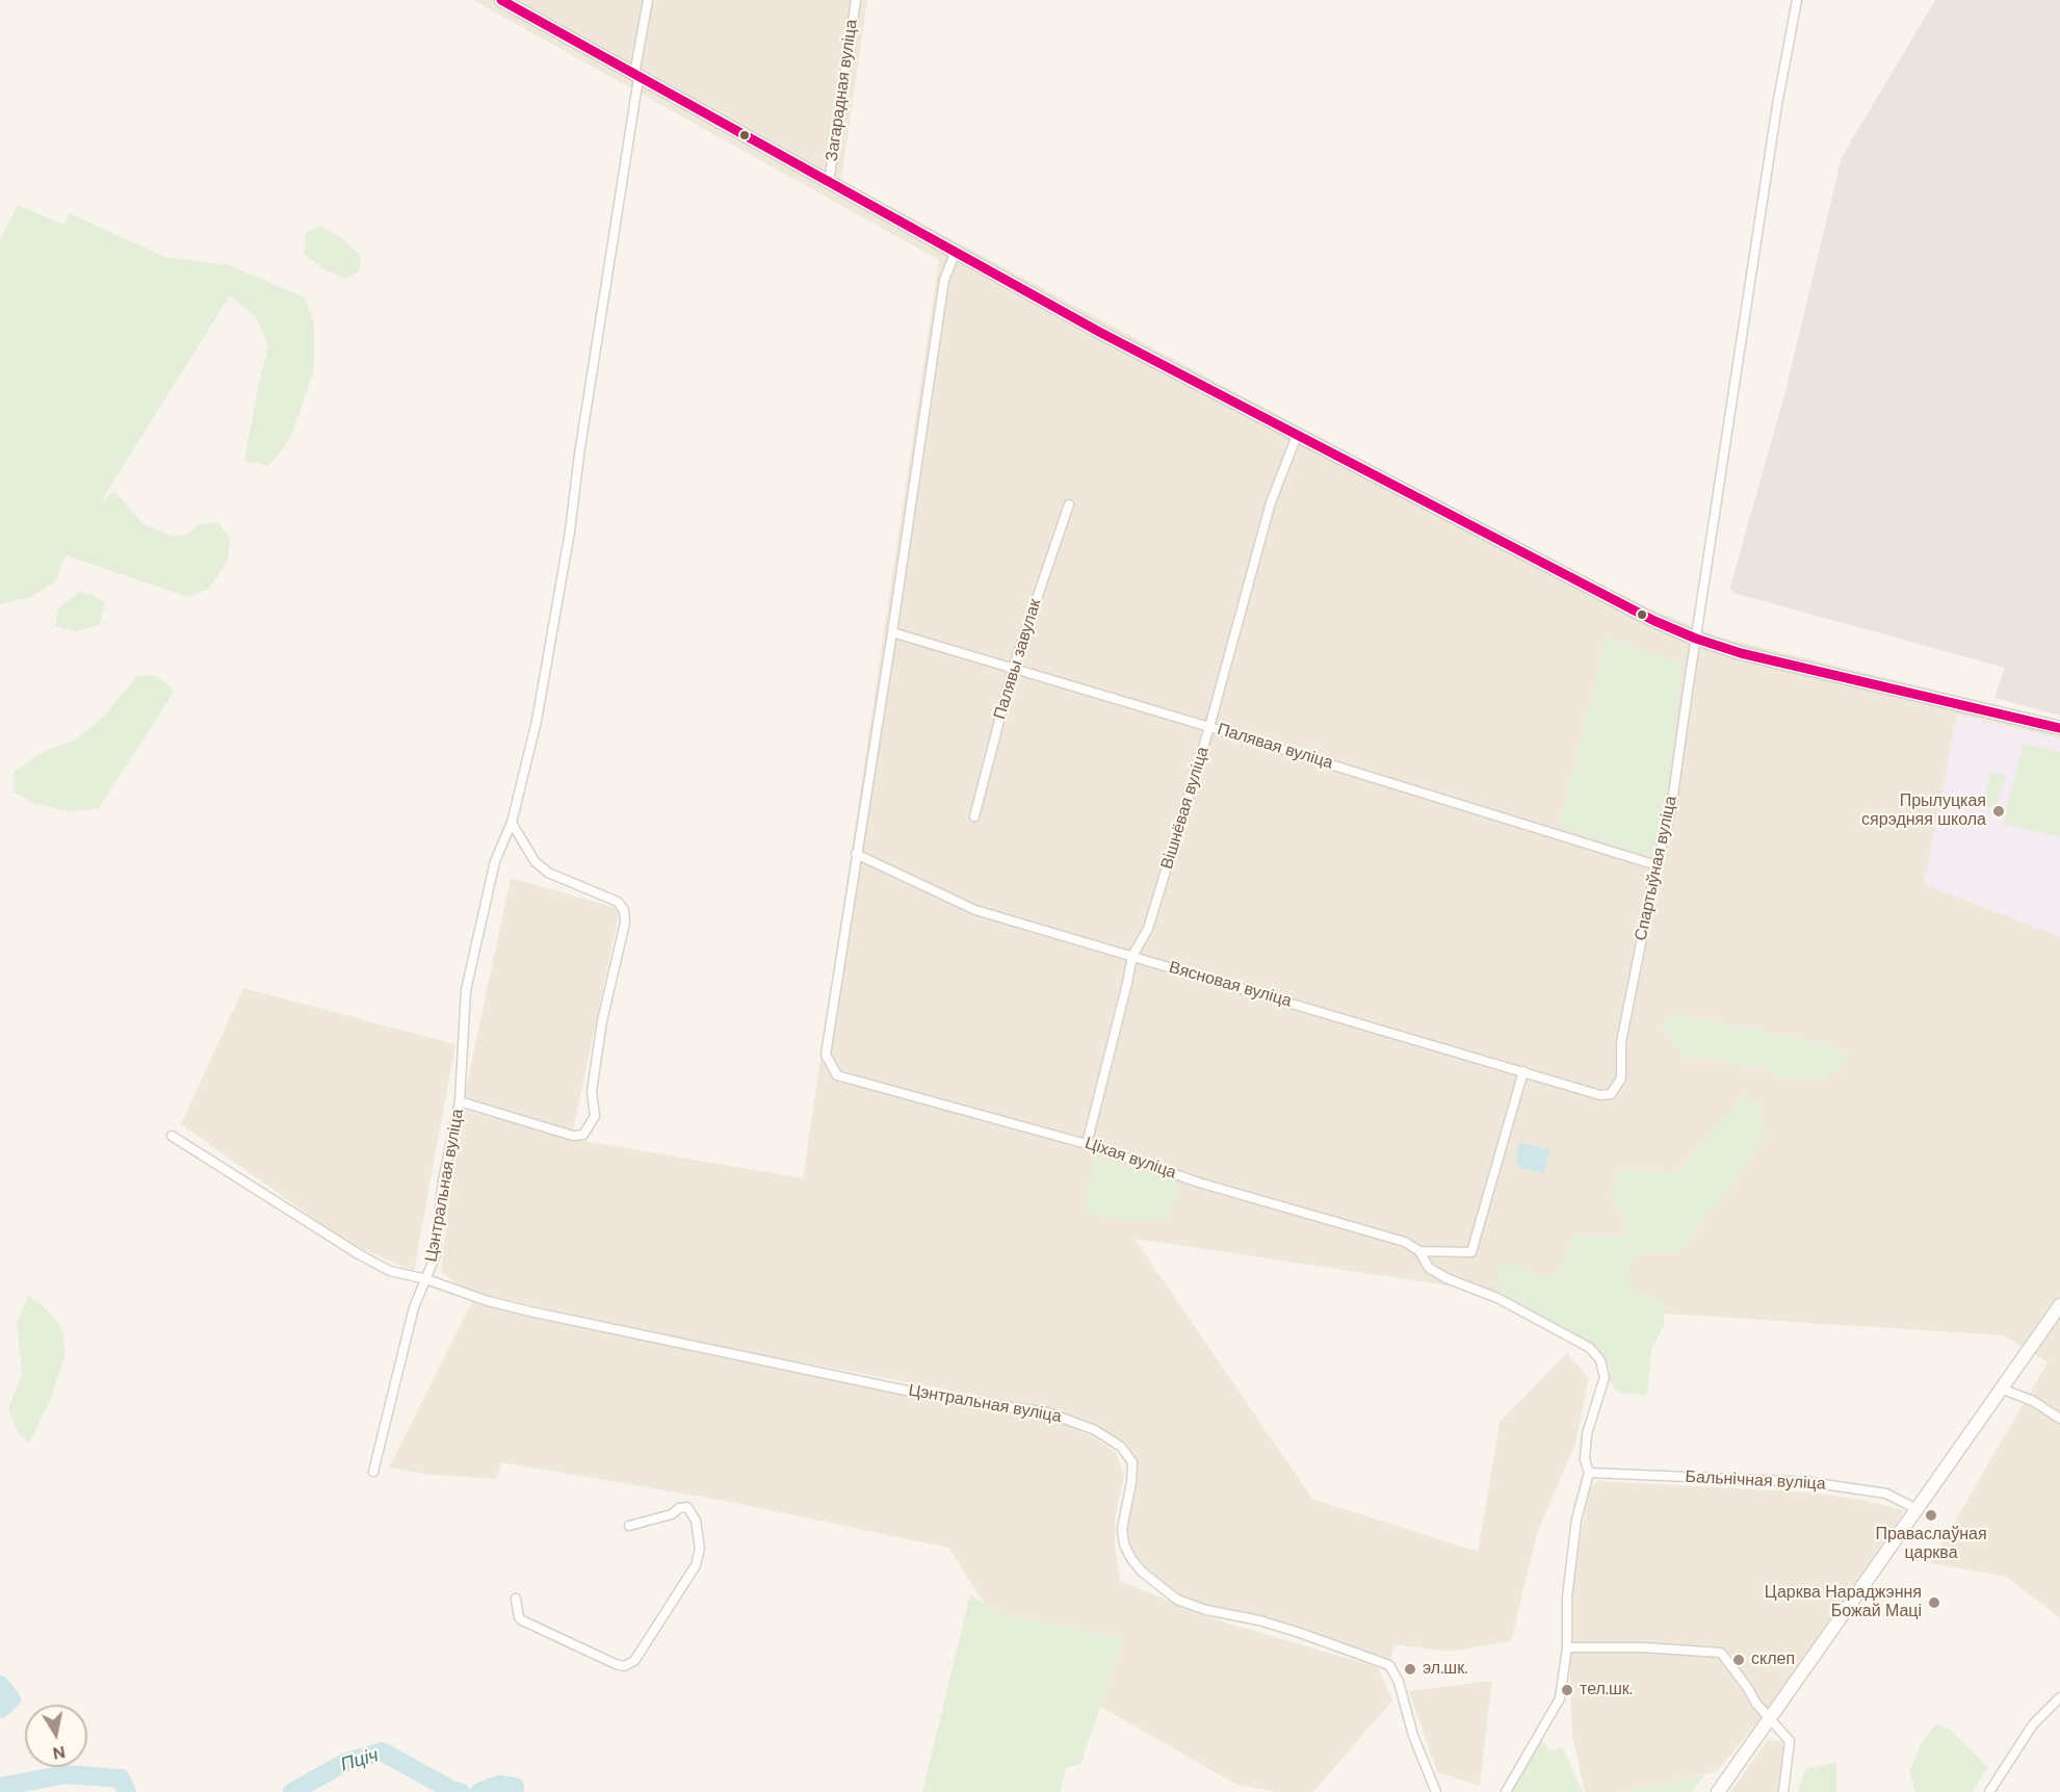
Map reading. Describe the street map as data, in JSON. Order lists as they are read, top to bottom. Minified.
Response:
{"streets":{"street":["Загарадная вуліца","Палявы завулак","Палявая вуліца","Вішнёвая вуліца","Спартыўная вуліца","Вясновая вуліца","Ціхая вуліца","Цэнтральная вуліца","Бальнічная вуліца"]},"crossings":[["Палявы завулак","Палявая вуліца"],["Палявая вуліца","Вішнёвая вуліца"],["Палявая вуліца","Спартыўная вуліца"],["Вішнёвая вуліца","Вясновая вуліца"],["Вішнёвая вуліца","Ціхая вуліца"],["Спартыўная вуліца","Вясновая вуліца"],["Вясновая вуліца","Ціхая вуліца"]],"water":["Пціч"],"places":["Прылуцкая сярэдняя школа","Праваслаўная царква","Царква Нараджэння Божай Маці","склеп","эл.шк.","тел.шк."],"north":"bottom"}
